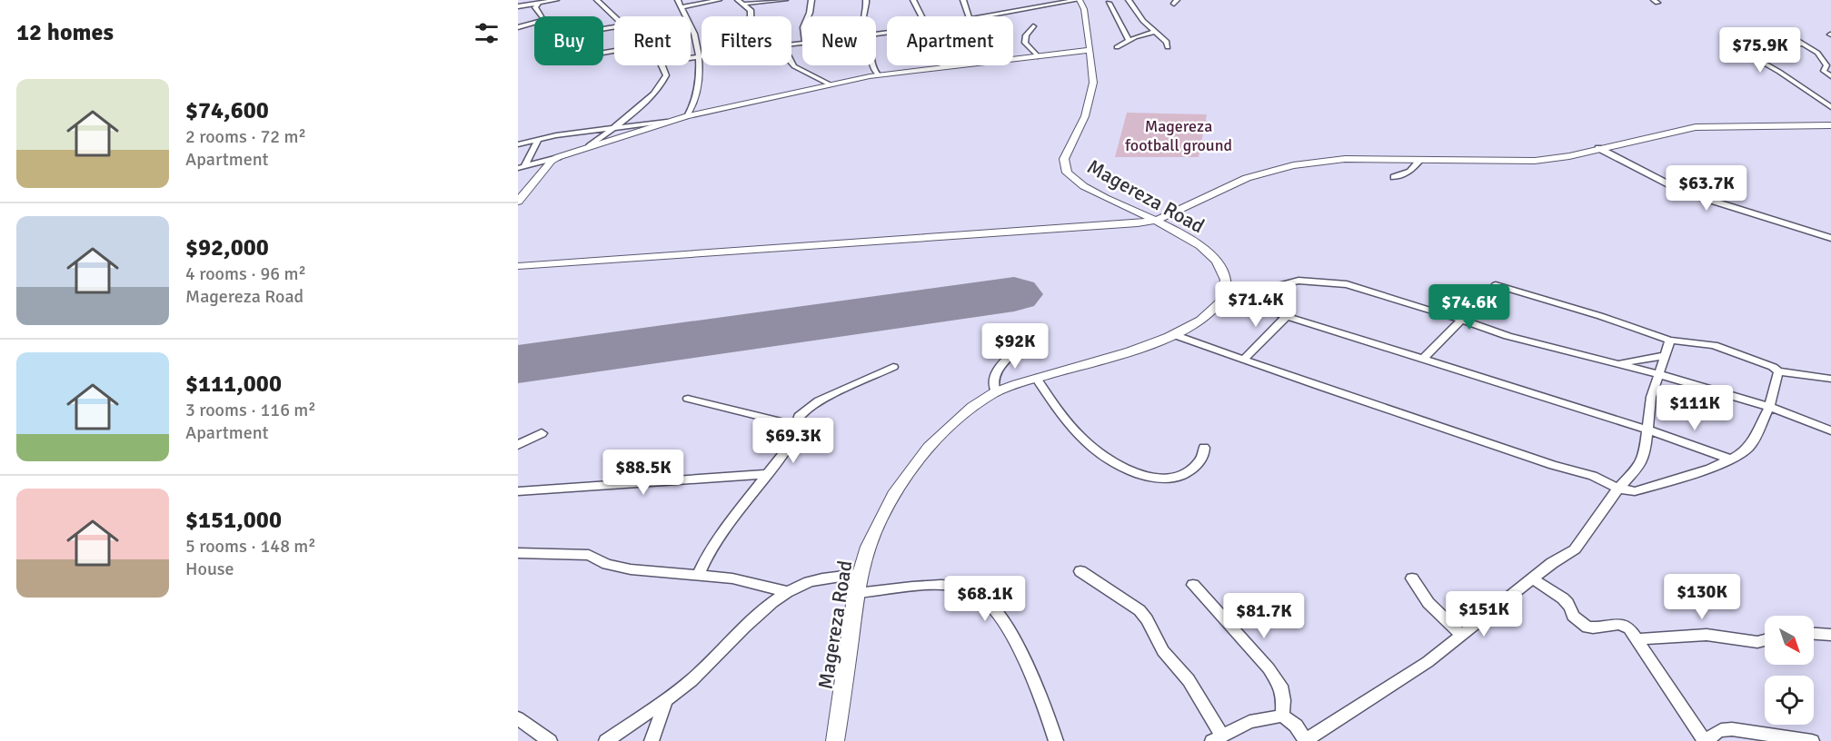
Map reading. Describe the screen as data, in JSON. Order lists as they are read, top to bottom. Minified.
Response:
{"streets":{"street":["Magereza Road"]},"parks":["Magereza football ground"],"north":"bottom right","page":{"heading":"12 homes","chip":["Buy","Rent","Filters","New","Apartment"],"price":["$75.9K","$63.7K","$71.4K","$74.6K","$92K","$111K","$69.3K","$88.5K","$130K","$68.1K","$151K","$81.7K"],"list":[{"name":"$74,600","note":"2 rooms · 72 m² · Apartment"},{"name":"$92,000","note":"4 rooms · 96 m² · Magereza Road"},{"name":"$111,000","note":"3 rooms · 116 m² · Apartment"},{"name":"$151,000","note":"5 rooms · 148 m² · House"}]}}
